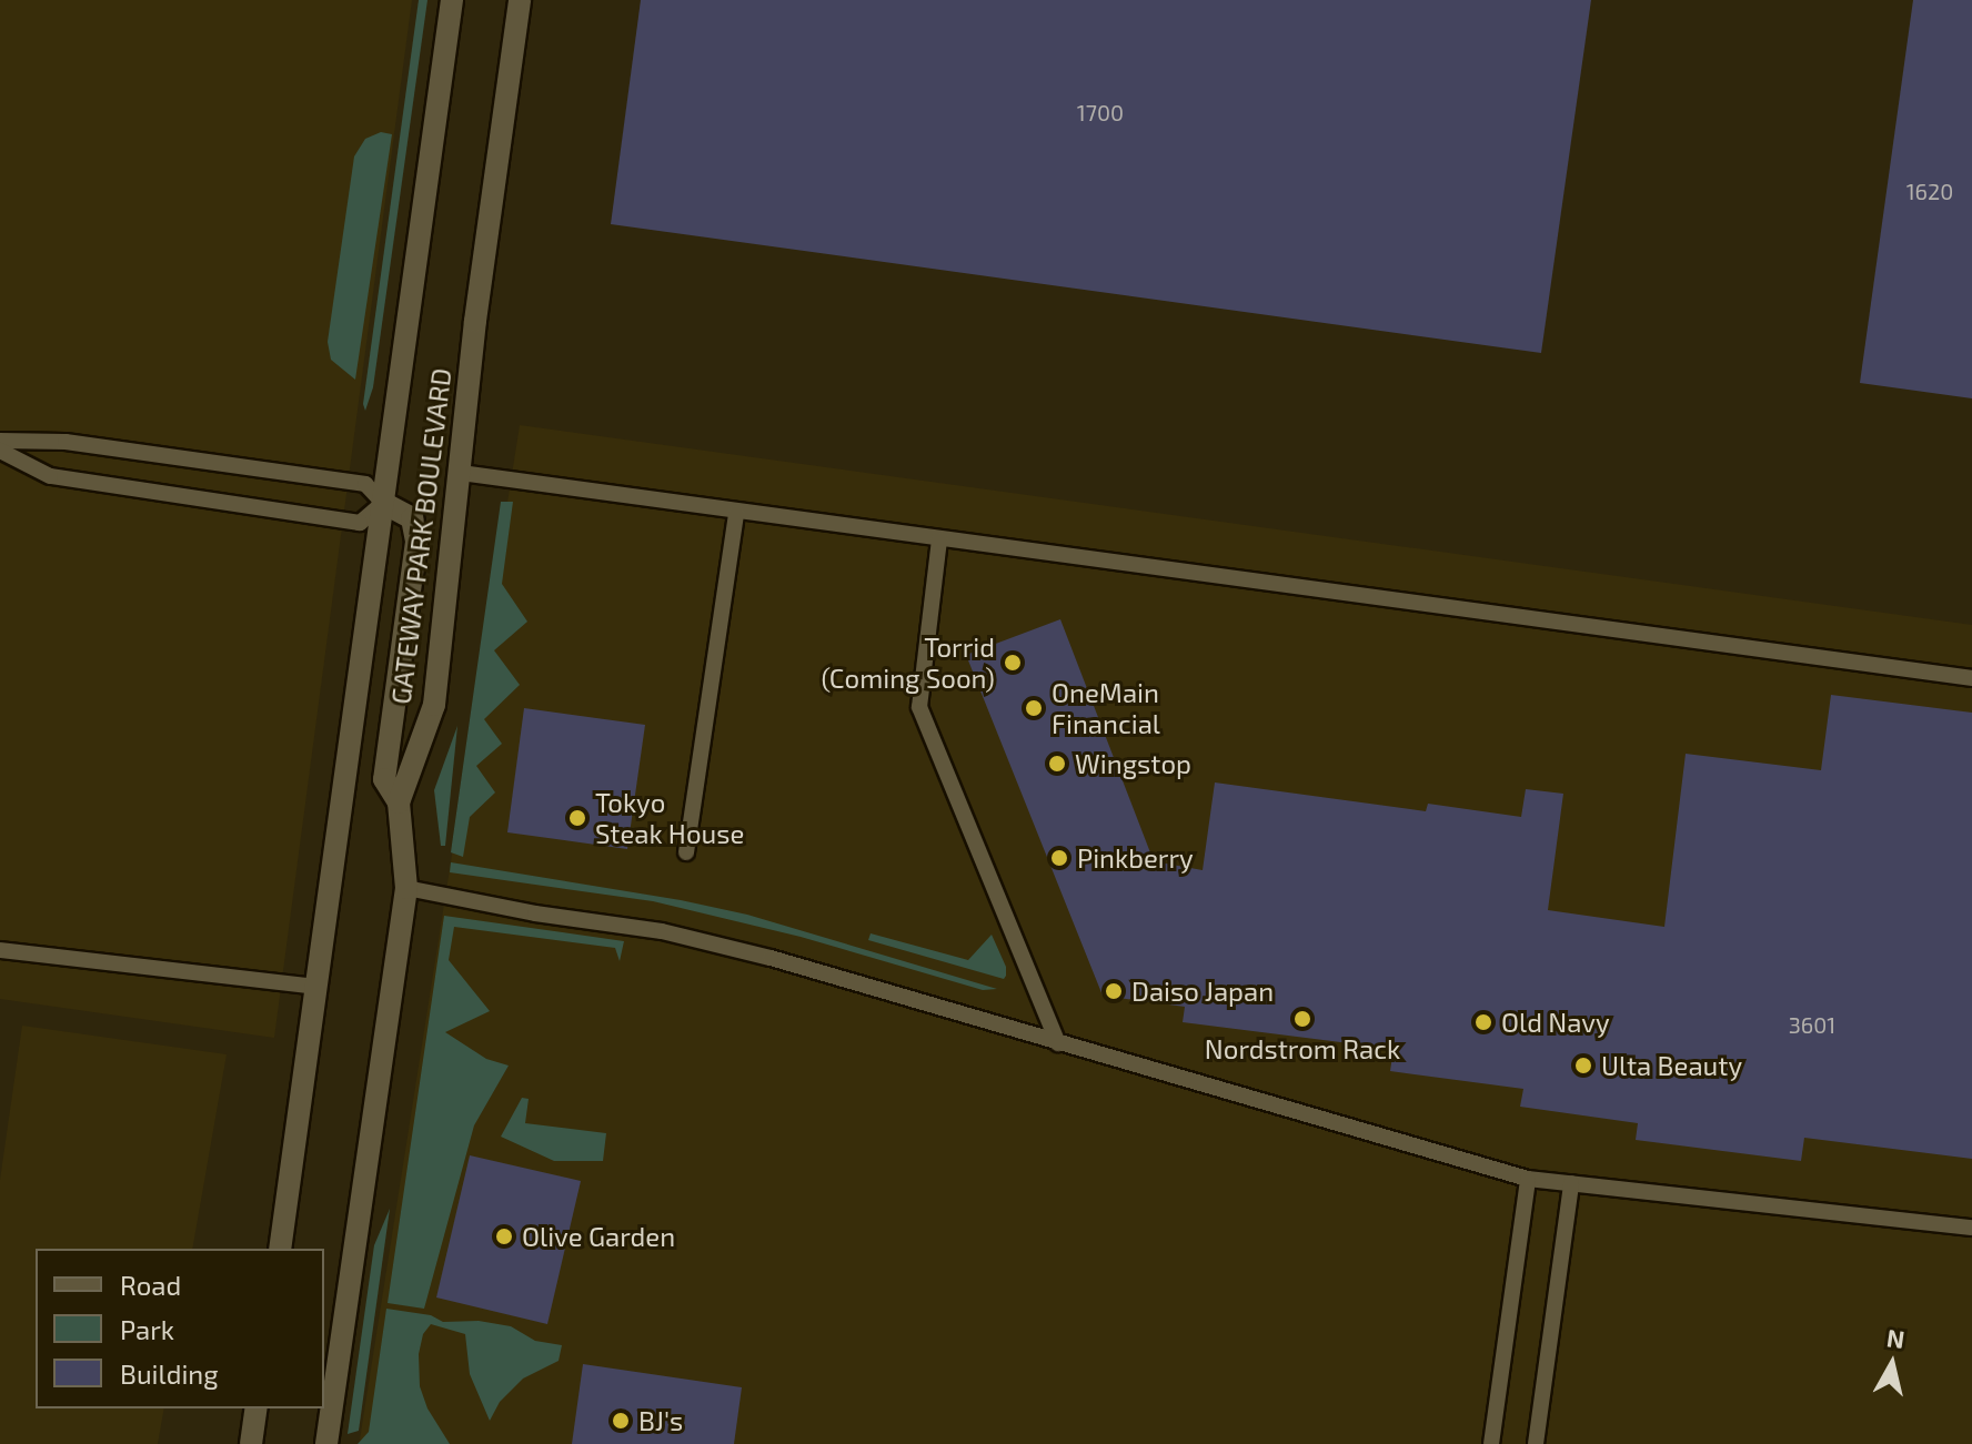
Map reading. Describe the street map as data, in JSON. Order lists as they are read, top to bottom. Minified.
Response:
{"streets":{"street":["GATEWAY PARK BOULEVARD"]},"places":["Torrid (Coming Soon)","OneMain Financial","Wingstop","Tokyo Steak House","Pinkberry","Daiso Japan","Nordstrom Rack","Old Navy","Ulta Beauty","Olive Garden","BJ's"],"house_numbers":["1700","1620","3601"],"legend":["Road","Park","Building"],"north":"top"}
